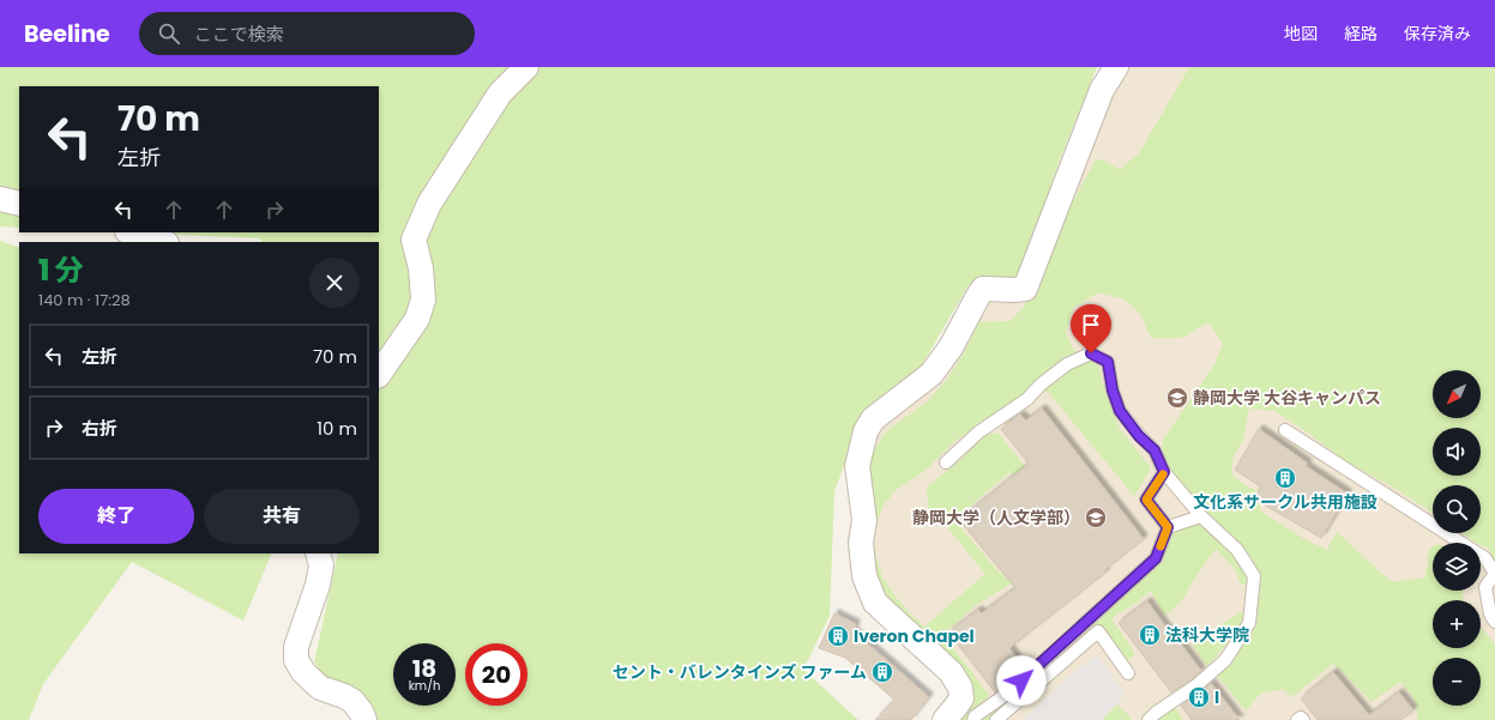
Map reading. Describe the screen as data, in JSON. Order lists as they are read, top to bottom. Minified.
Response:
{"places":{"school or university":["静岡大学 大谷キャンパス","静岡大学（人文学部）"],"building":["文化系サークル共用施設","法科大学院","Iveron Chapel","セント・バレンタインズ ファーム","I"]},"north":"bottom left","page":{"header":"Beeline","search":"ここで検索","nav":["地図","経路","保存済み"],"turn":["70 m","左折"],"heading":["1 分","140 m · 17:28"],"list":[{"name":"左折","value":"70 m"},{"name":"右折","value":"10 m"}],"map_buttons":["+","−"],"buttons":["終了","共有"],"speed":"18 km/h","limit":"20"}}
